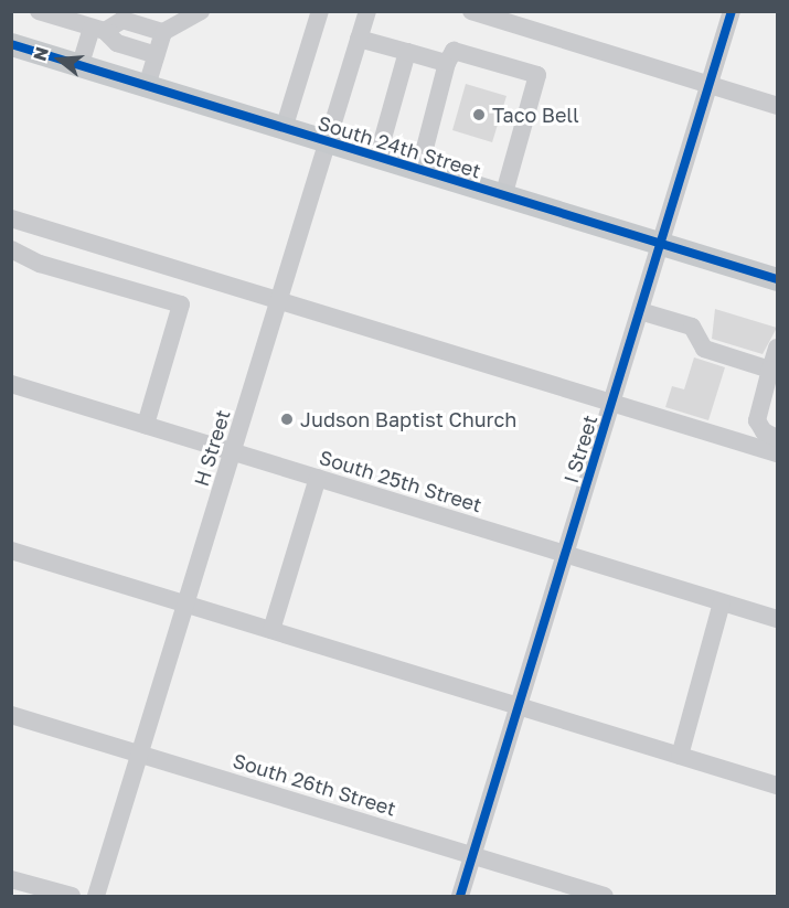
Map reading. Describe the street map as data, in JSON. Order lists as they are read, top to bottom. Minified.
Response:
{"streets":{"main road":["South 24th Street"],"street":["H Street","I Street","South 25th Street","South 26th Street"]},"crossings":[["South 24th Street","H Street"],["South 24th Street","I Street"],["H Street","South 25th Street"],["H Street","South 26th Street"],["I Street","South 25th Street"],["I Street","South 26th Street"]],"places":["Taco Bell","Judson Baptist Church"],"north":"left"}
